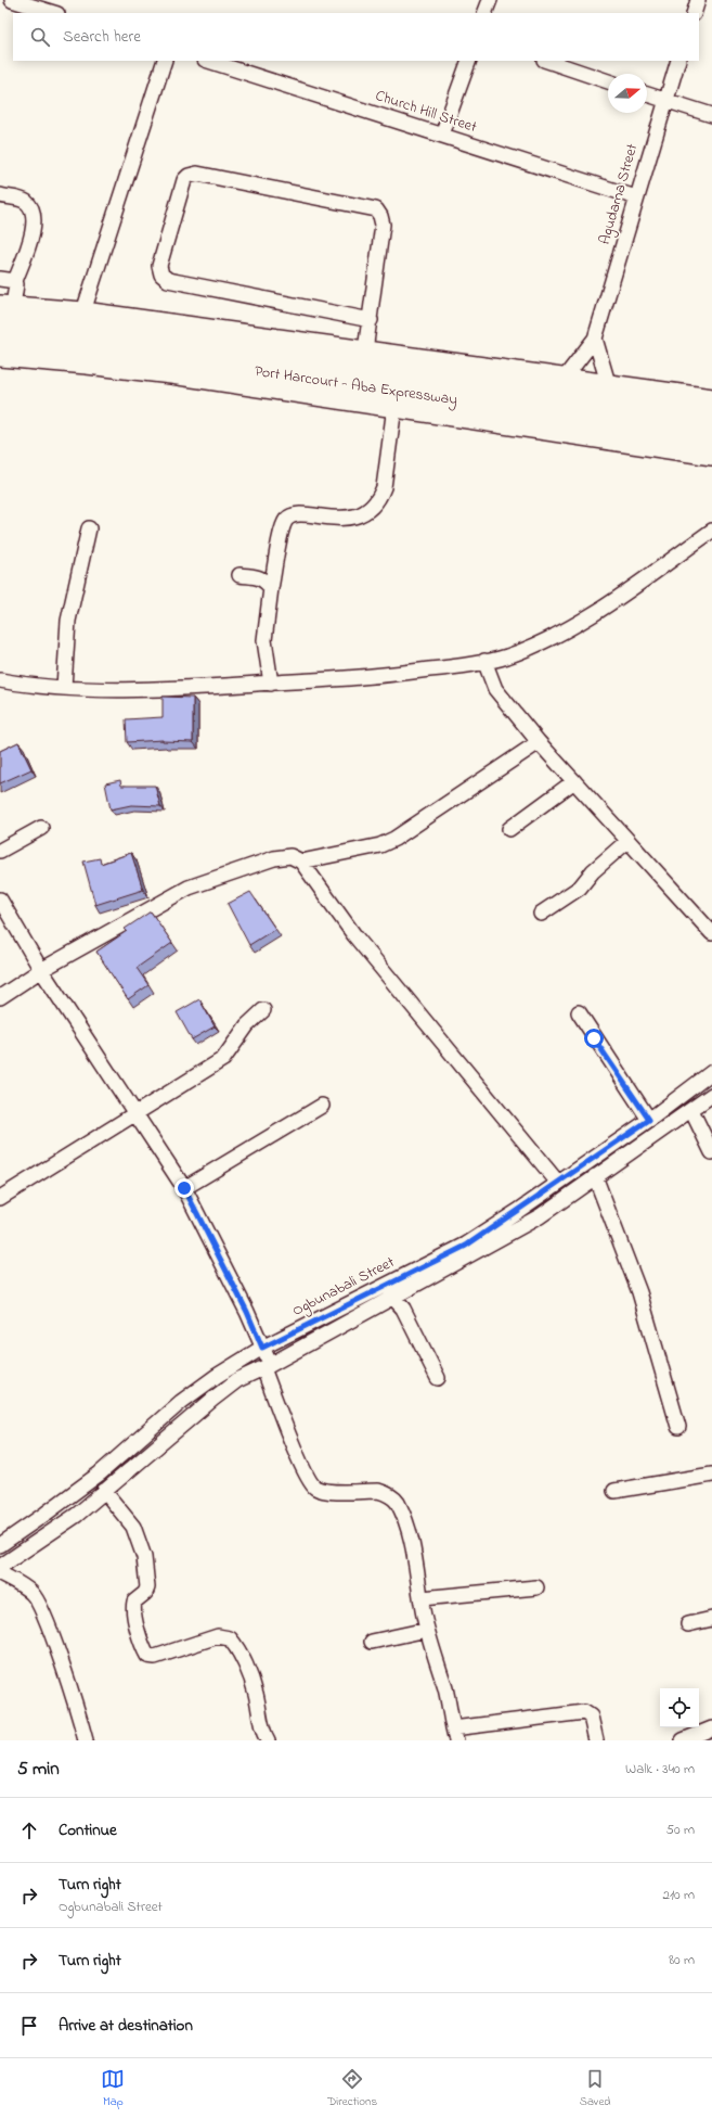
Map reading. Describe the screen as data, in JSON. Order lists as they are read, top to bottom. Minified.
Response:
{"streets":{"highway":["Port Harcourt - Aba Expressway"],"street":["Church Hill Street","Agudama Street","Ogbunabali Street"]},"crossings":[["Church Hill Street","Agudama Street"]],"north":"right","page":{"search":"Search here","heading":["5 min","Walk · 340 m"],"list":[["Continue","50 m"],["Turn right","Ogbunabali Street","210 m"],["Turn right","80 m"],"Arrive at destination"],"nav":["Map","Directions","Saved"]}}
